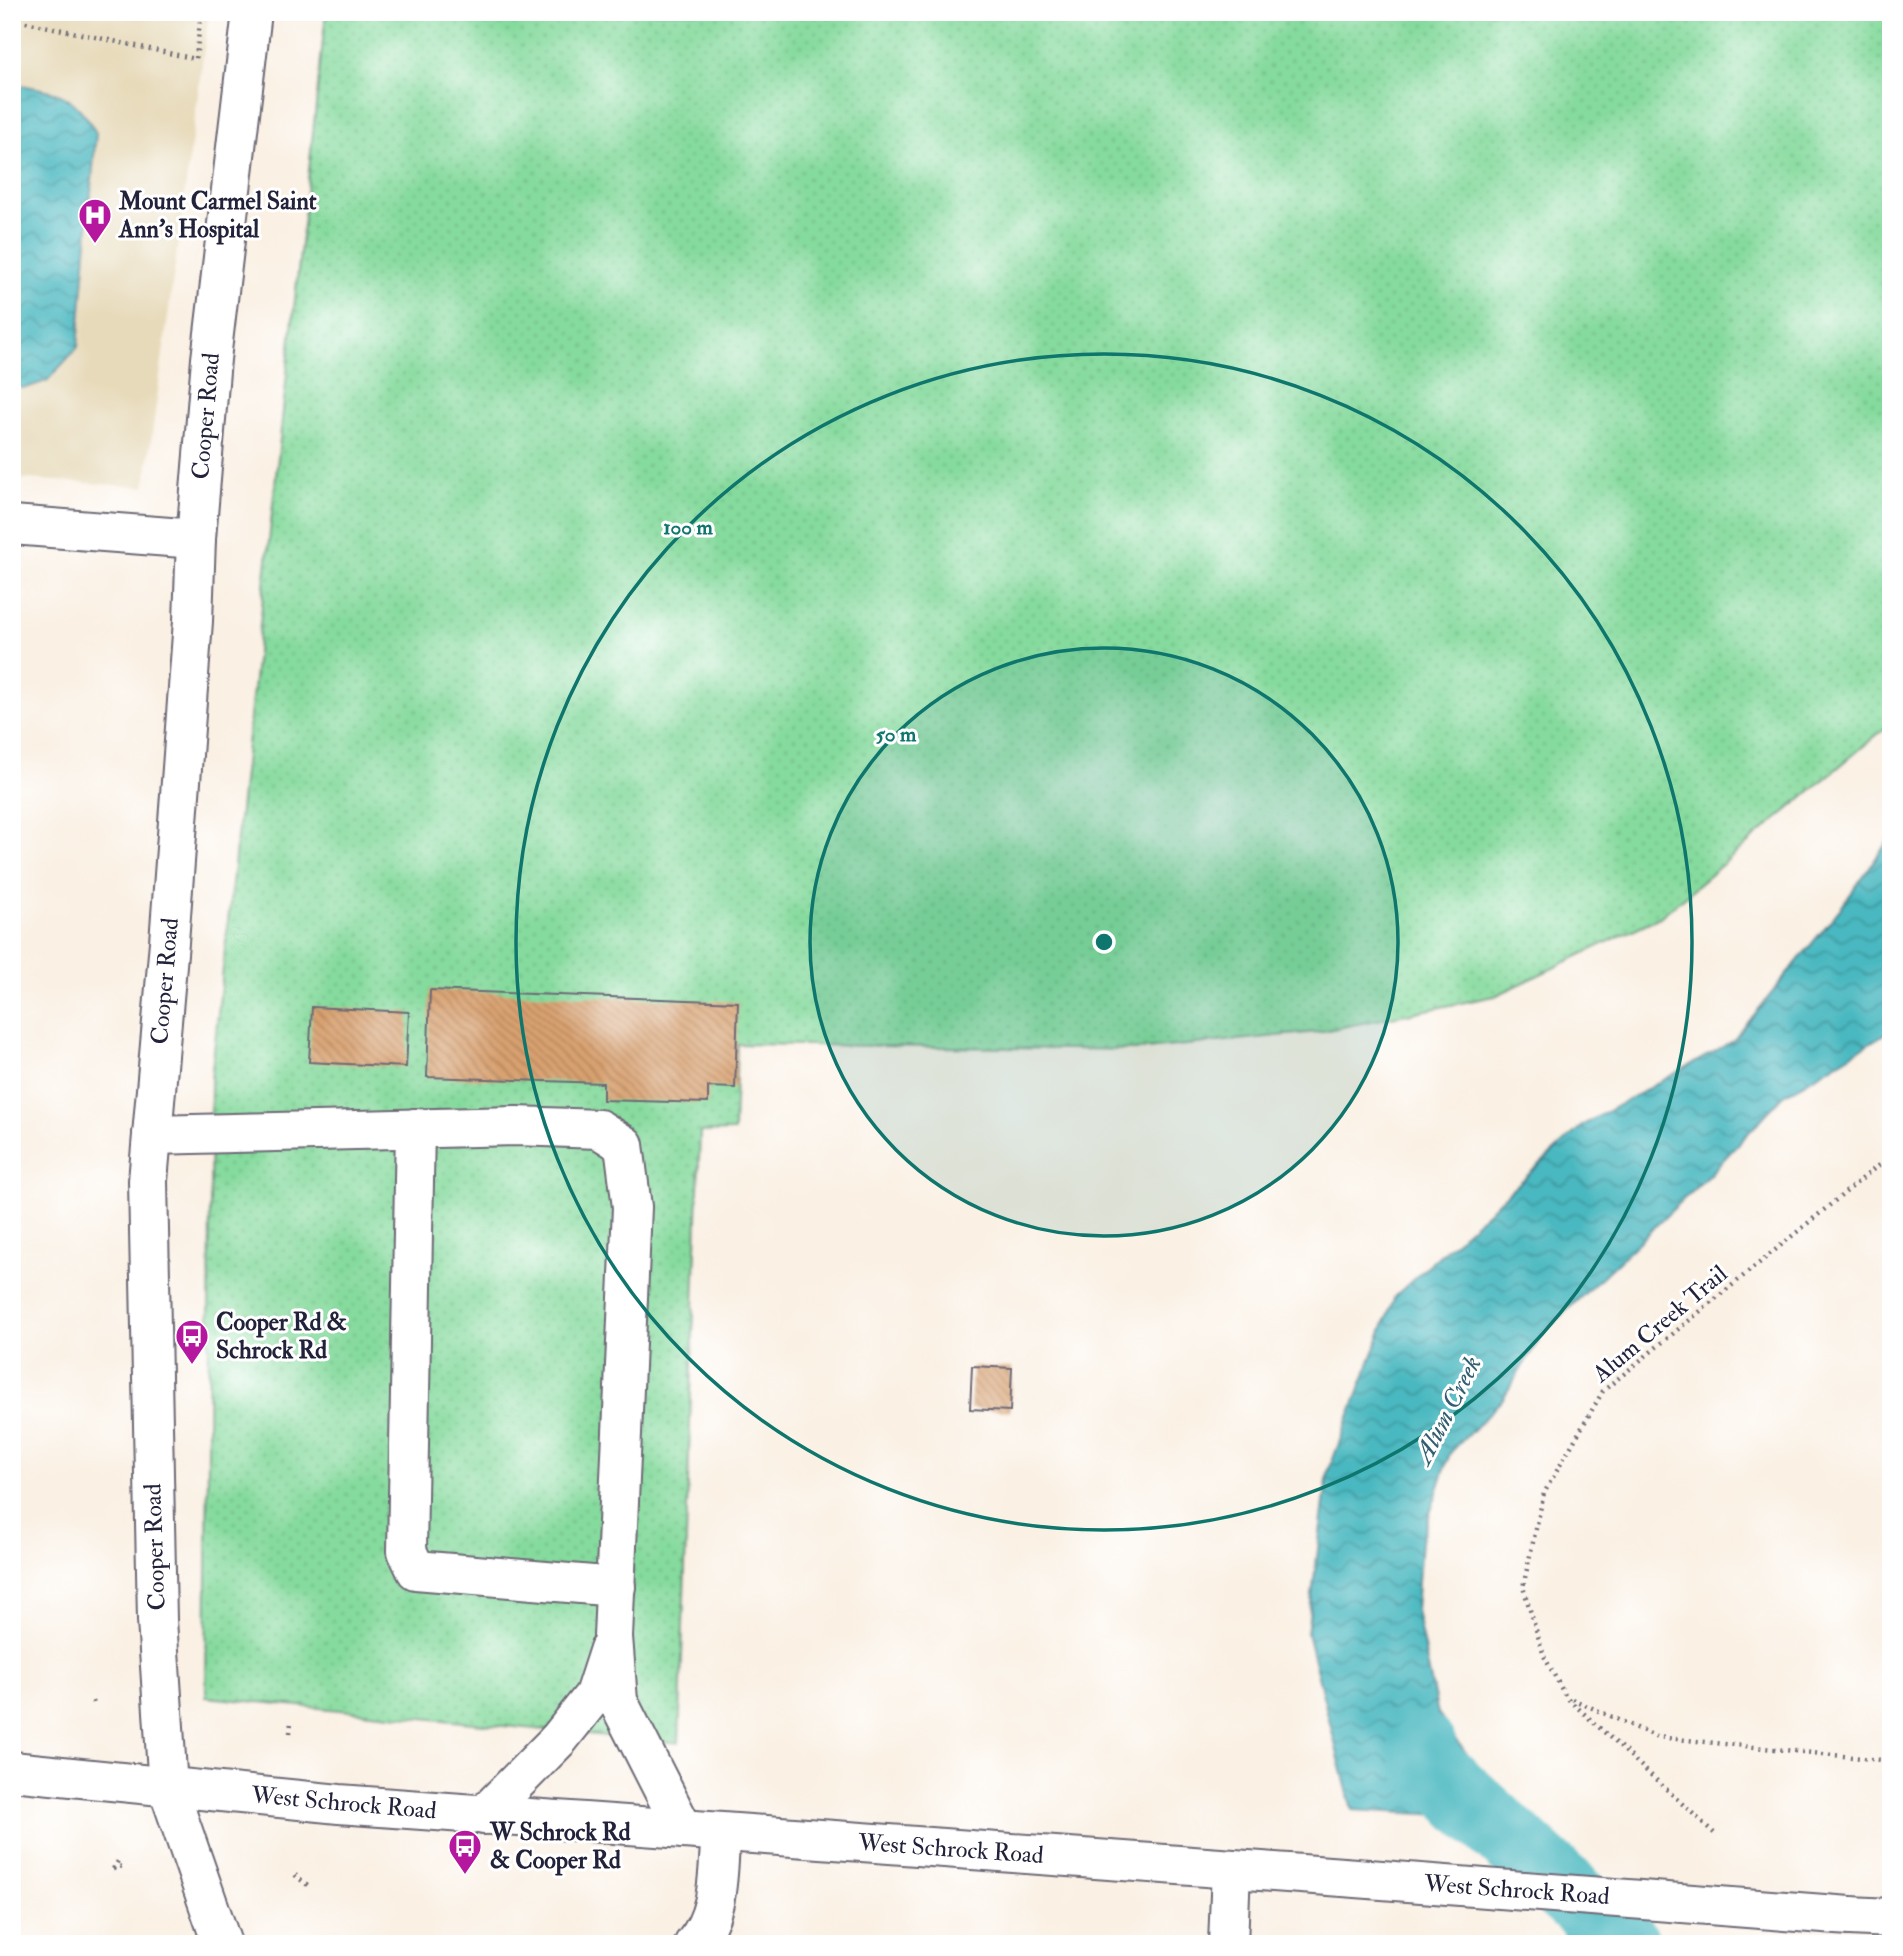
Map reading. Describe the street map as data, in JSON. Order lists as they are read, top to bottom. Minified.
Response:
{"streets":{"street":["Cooper Road","West Schrock Road"],"path":["Alum Creek Trail"]},"crossings":[["Cooper Road","West Schrock Road"]],"water":["Alum Creek"],"places":{"hospital":["Mount Carmel Saint Ann's Hospital"],"bus stop":["Cooper Rd & Schrock Rd","W Schrock Rd & Cooper Rd"]},"rings":["100 m","50 m"]}
